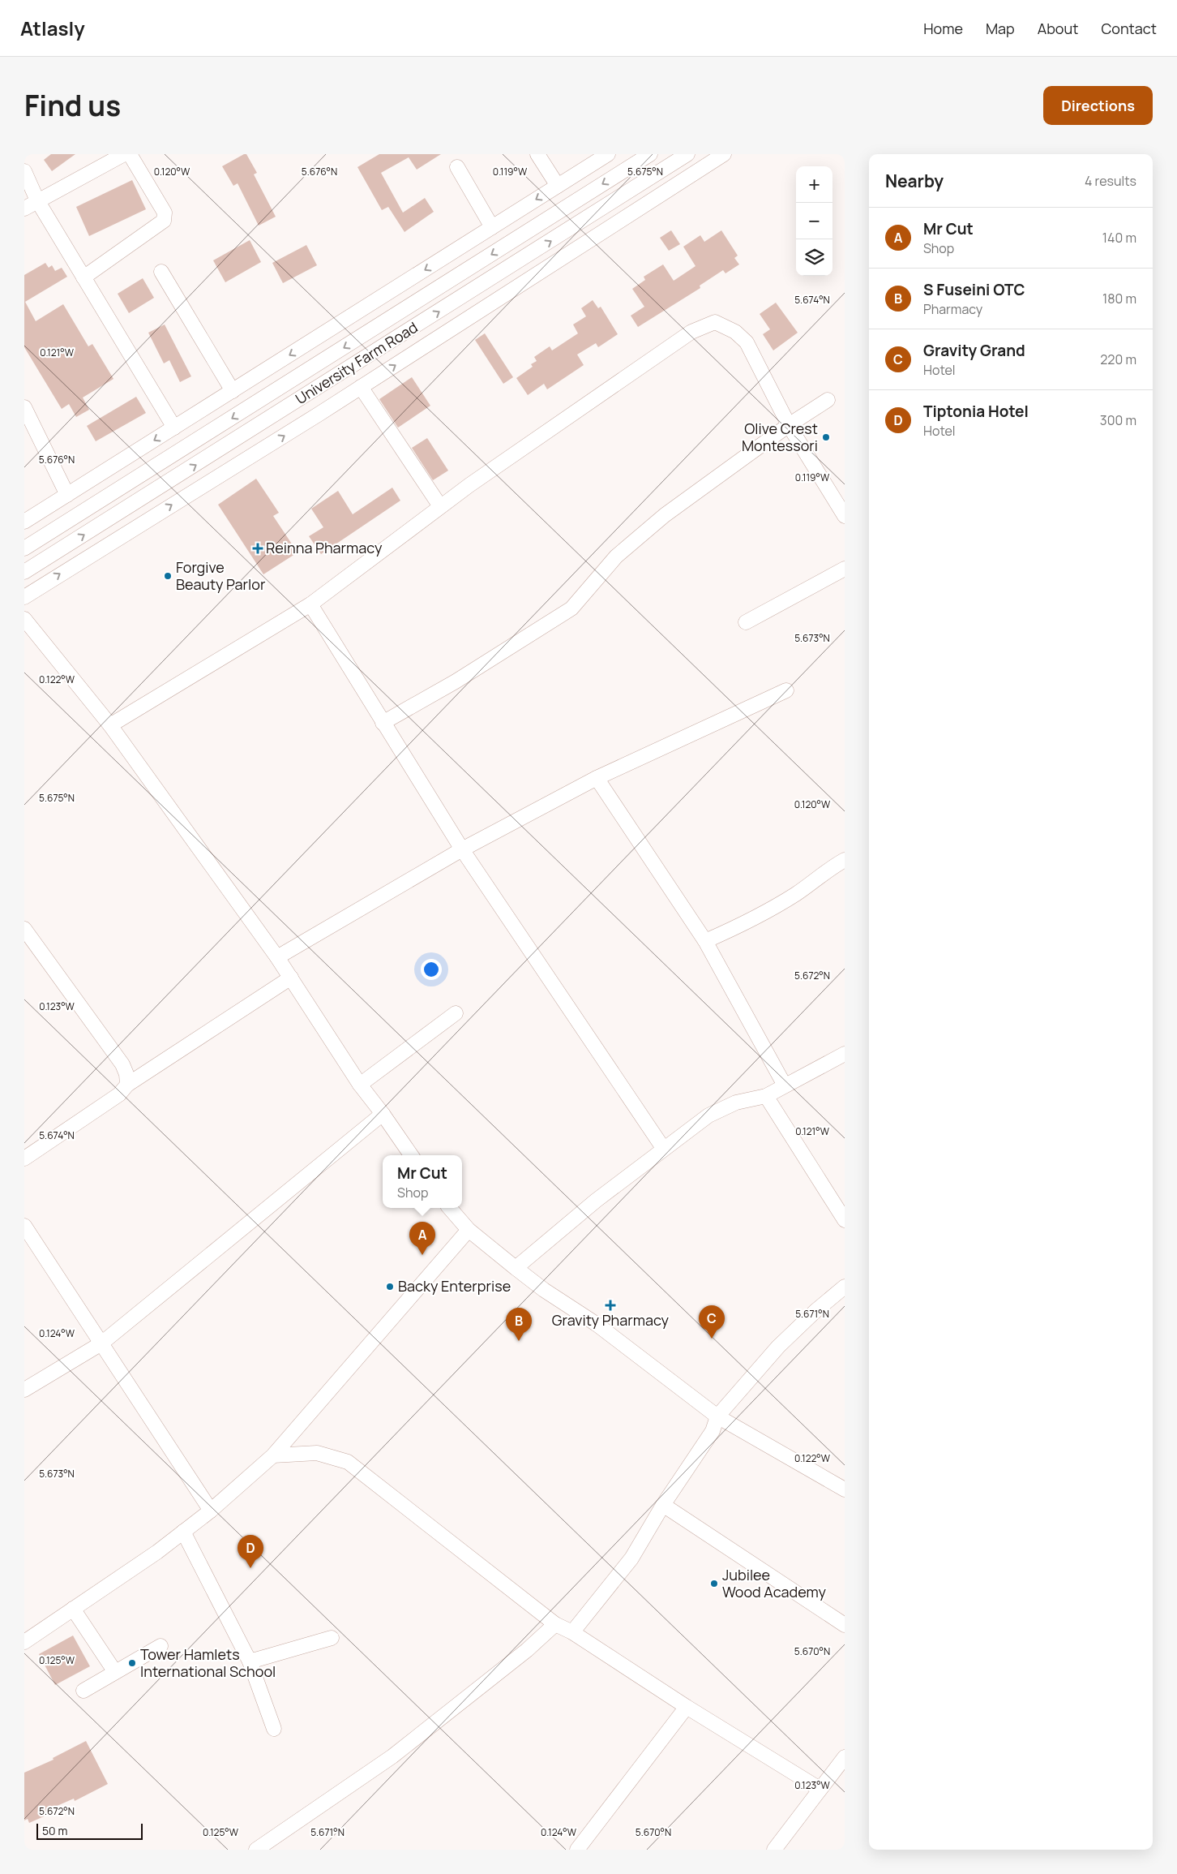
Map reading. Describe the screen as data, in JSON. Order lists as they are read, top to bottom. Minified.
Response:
{"streets":{"street":["University Farm Road"]},"places":{"other":["Olive Crest Montessori","Forgive Beauty Parlor","Backy Enterprise","Jubilee Wood Academy","Tower Hamlets International School"],"health":["Reinna Pharmacy","Gravity Pharmacy"]},"scale_bar":"50 m","page":{"header":"Atlasly","nav":["Home","Map","About","Contact"],"title":"Find us","buttons":"Directions","heading":["Nearby","4 results"],"map_buttons":["+","−"],"list":[{"mark":"A","name":"Mr Cut","note":"Shop","value":"140 m"},{"mark":"B","name":"S Fuseini OTC","note":"Pharmacy","value":"180 m"},{"mark":"C","name":"Gravity Grand","note":"Hotel","value":"220 m"},{"mark":"D","name":"Tiptonia Hotel","note":"Hotel","value":"300 m"}],"popup":["Mr Cut","Shop"],"pins":["A","C","B","D"],"scale":"50 m"},"coordinates":["0.120°W","0.119°W","5.676°N","5.675°N","5.674°N","0.121°W","5.673°N","0.122°W","5.672°N","0.123°W","5.671°N","0.124°W","5.670°N","0.125°W"]}
